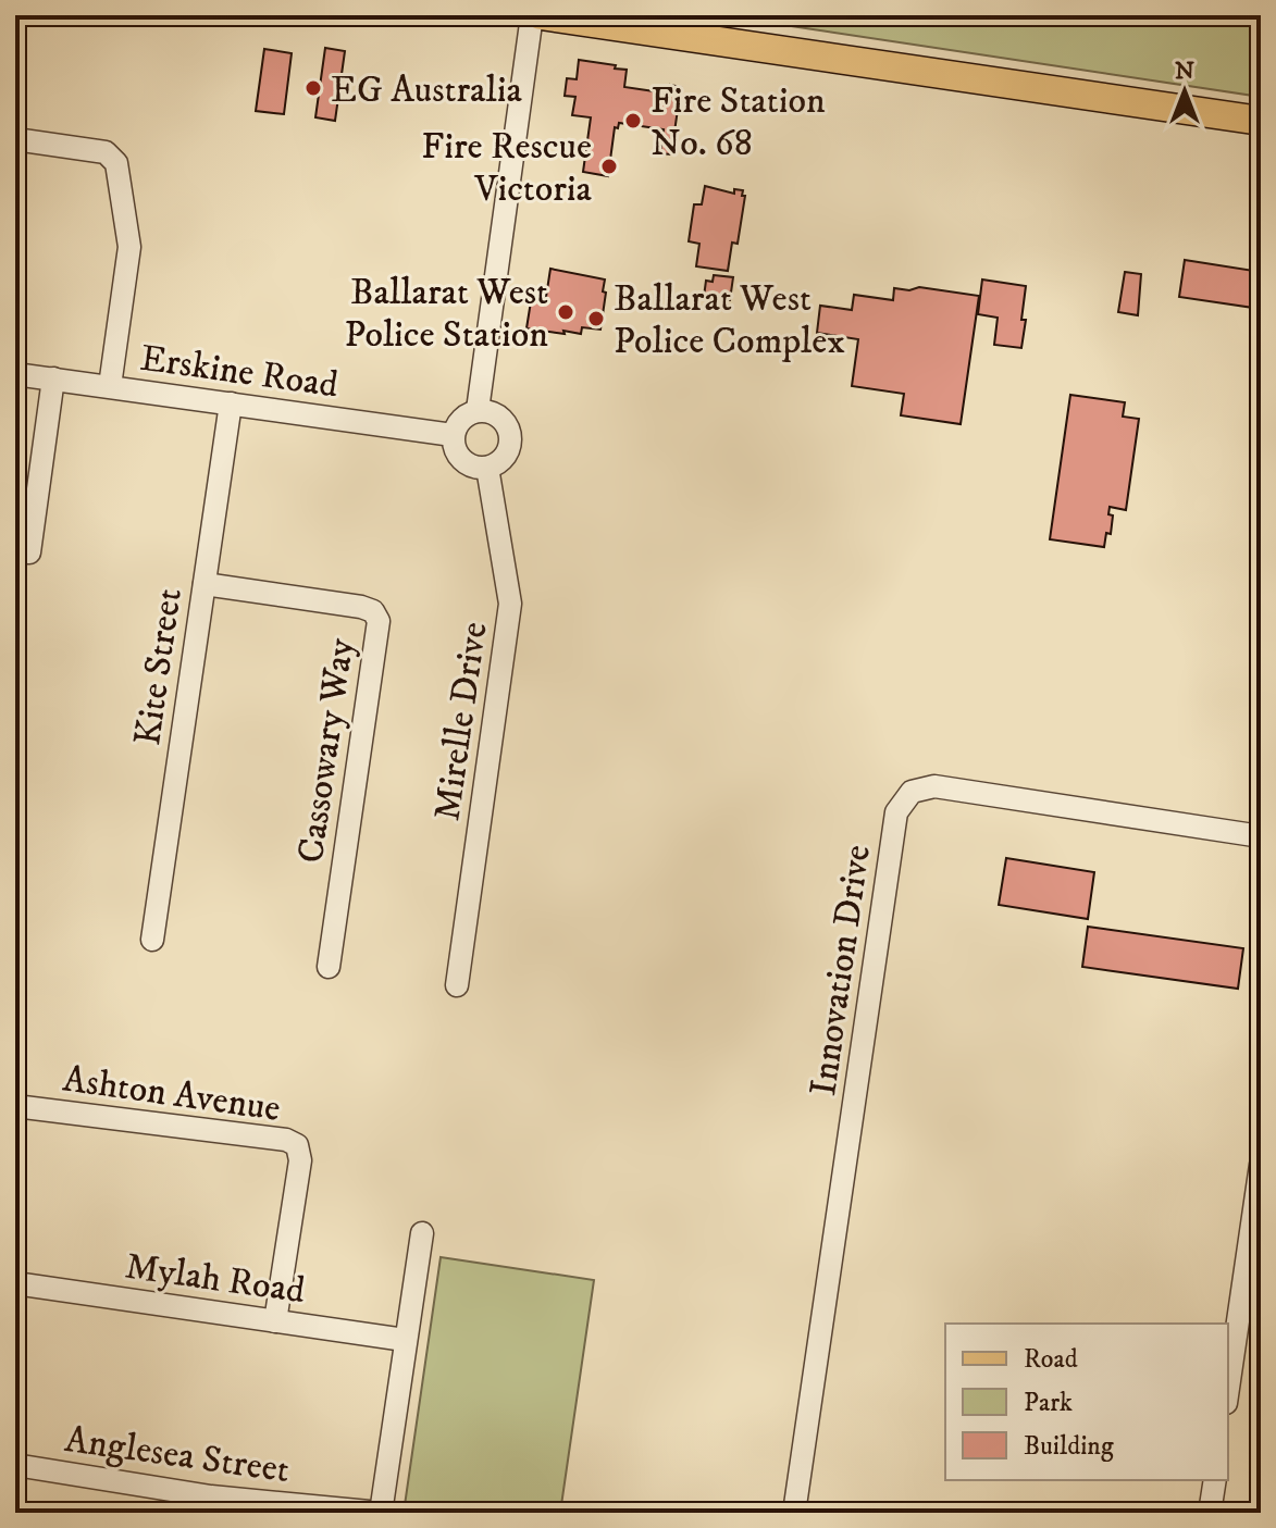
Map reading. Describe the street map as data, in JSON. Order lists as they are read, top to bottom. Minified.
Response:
{"streets":{"street":["Erskine Road","Kite Street","Mirelle Drive","Cassowary Way","Innovation Drive","Ashton Avenue","Mylah Road","Anglesea Street"]},"crossings":[["Erskine Road","Kite Street"],["Erskine Road","Mirelle Drive"],["Kite Street","Cassowary Way"],["Ashton Avenue","Mylah Road"]],"places":["EG Australia","Fire Station No. 68","Fire Rescue Victoria","Ballarat West Police Station","Ballarat West Police Complex"],"legend":["Road","Park","Building"],"north":"top"}
